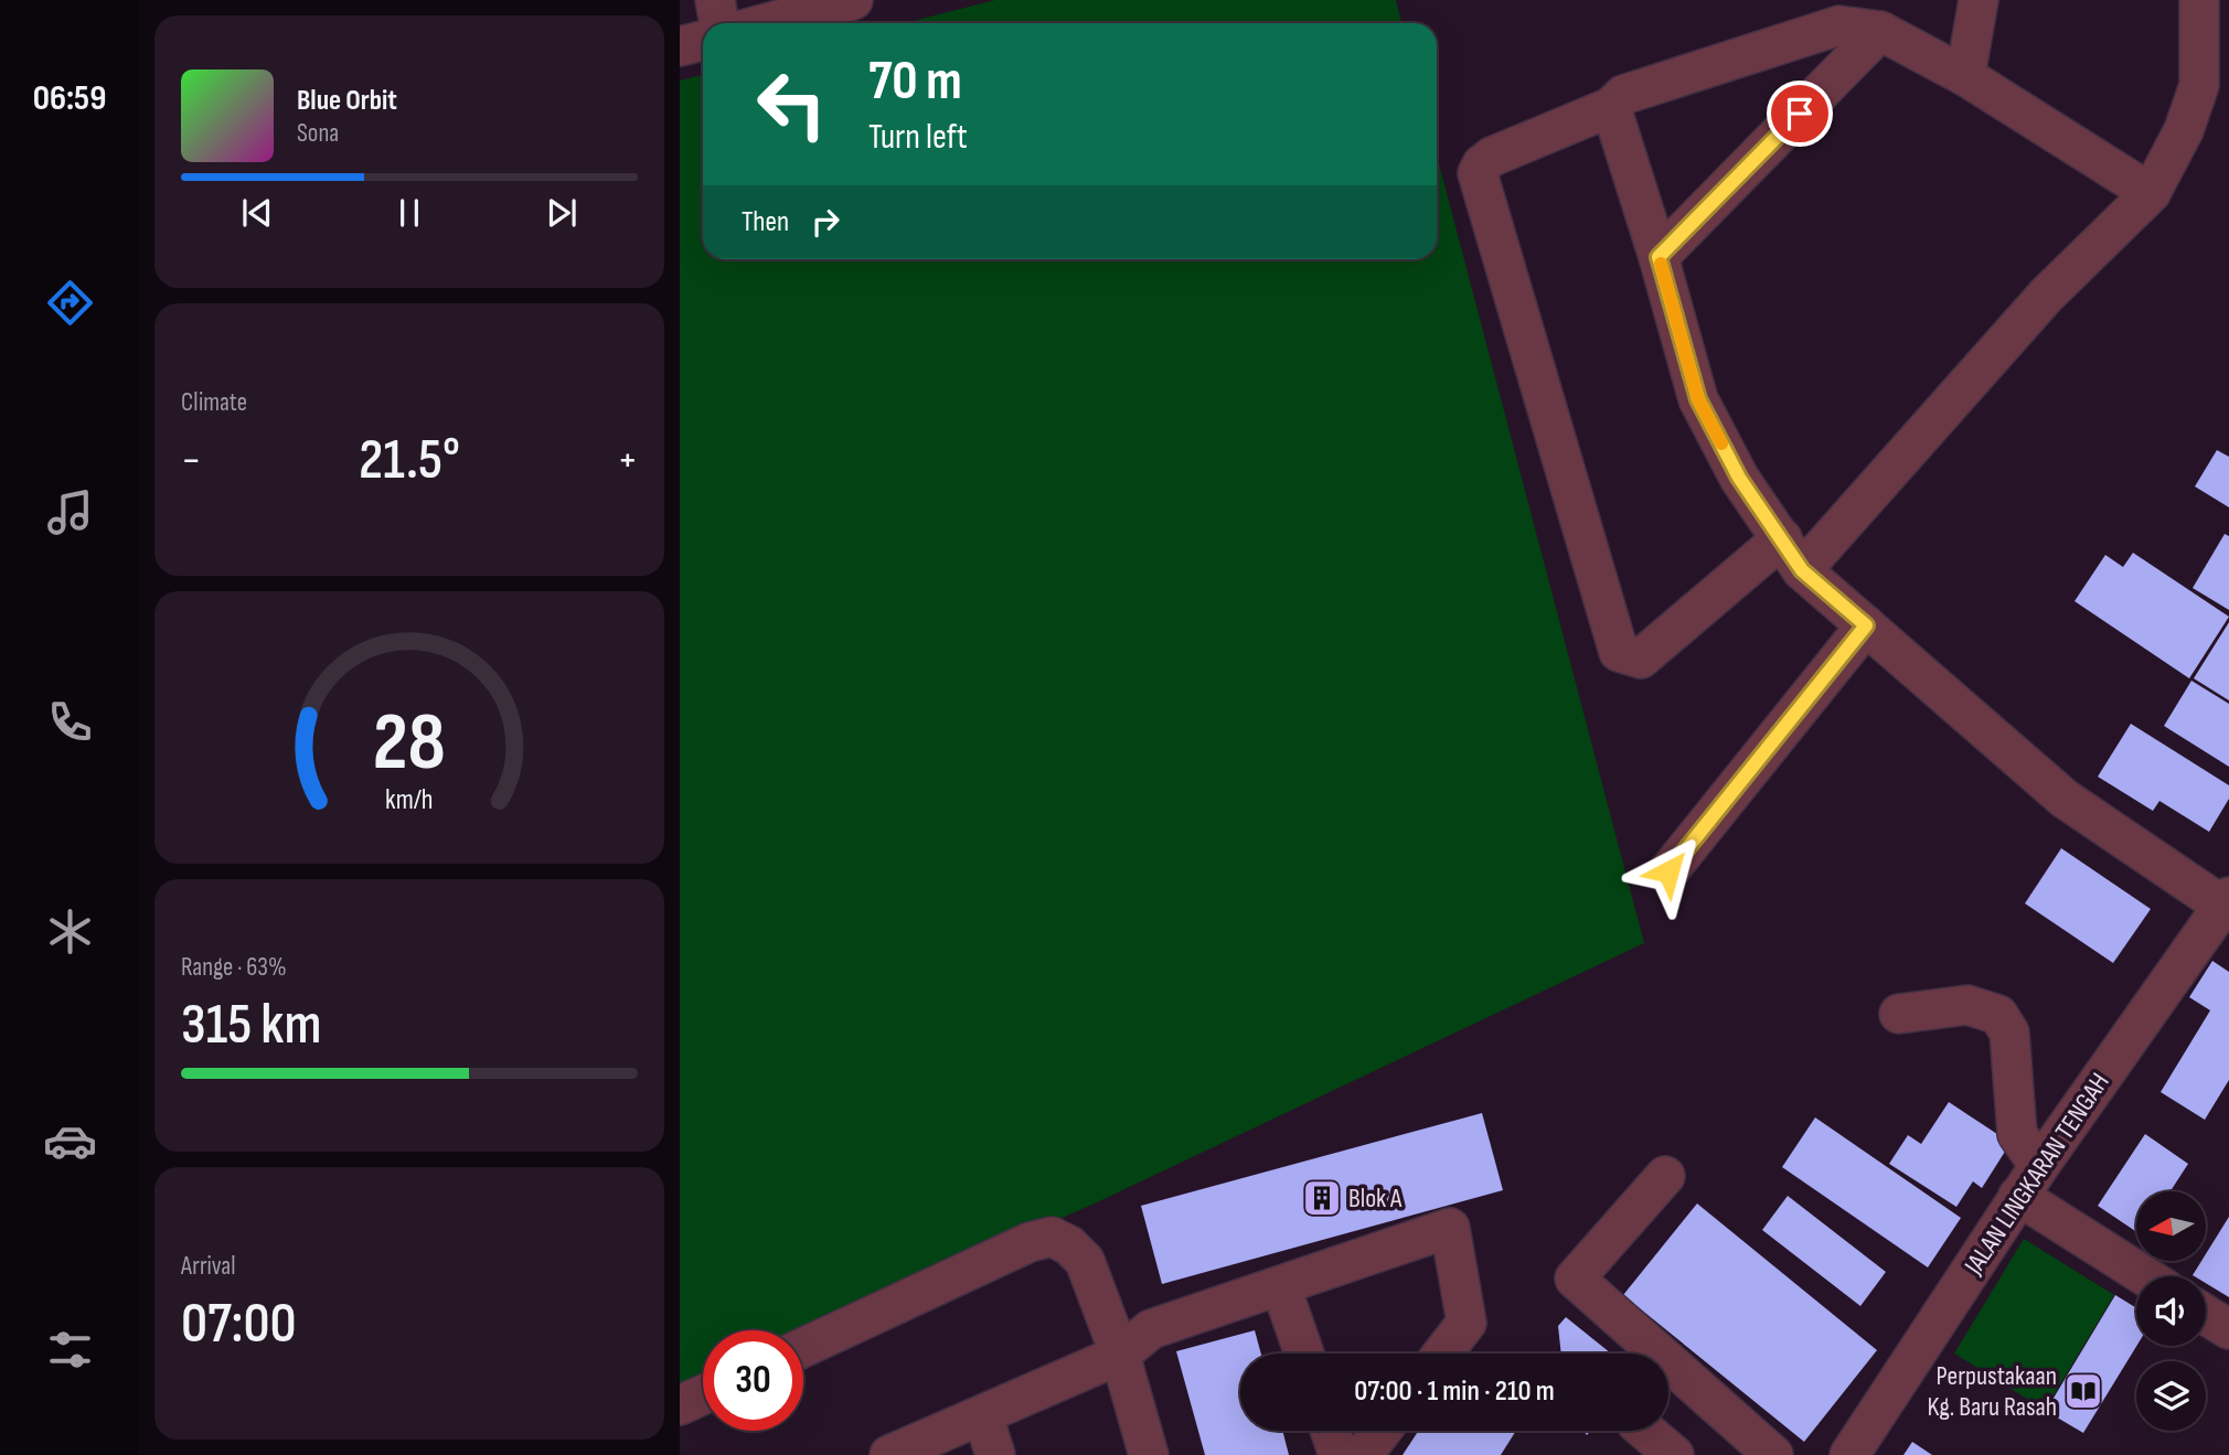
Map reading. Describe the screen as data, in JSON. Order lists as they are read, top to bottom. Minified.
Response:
{"streets":{"street":["JALAN LINGKARAN TENGAH"]},"places":{"building":["Blok A"],"library":["Perpustakaan Kg. Baru Rasah"]},"north":"left","page":{"tabs":"06:59","turn":["70 m","Turn left"],"song":["Blue Orbit","Sona"],"then":"Then","tile":["Climate",["Range · 63%","315 km"],["Arrival","07:00"]],"heat":["−","21.5°","+"],"limit":"30","trip":"07:00 · 1 min · 210 m","gauge":["28","km/h"]}}
